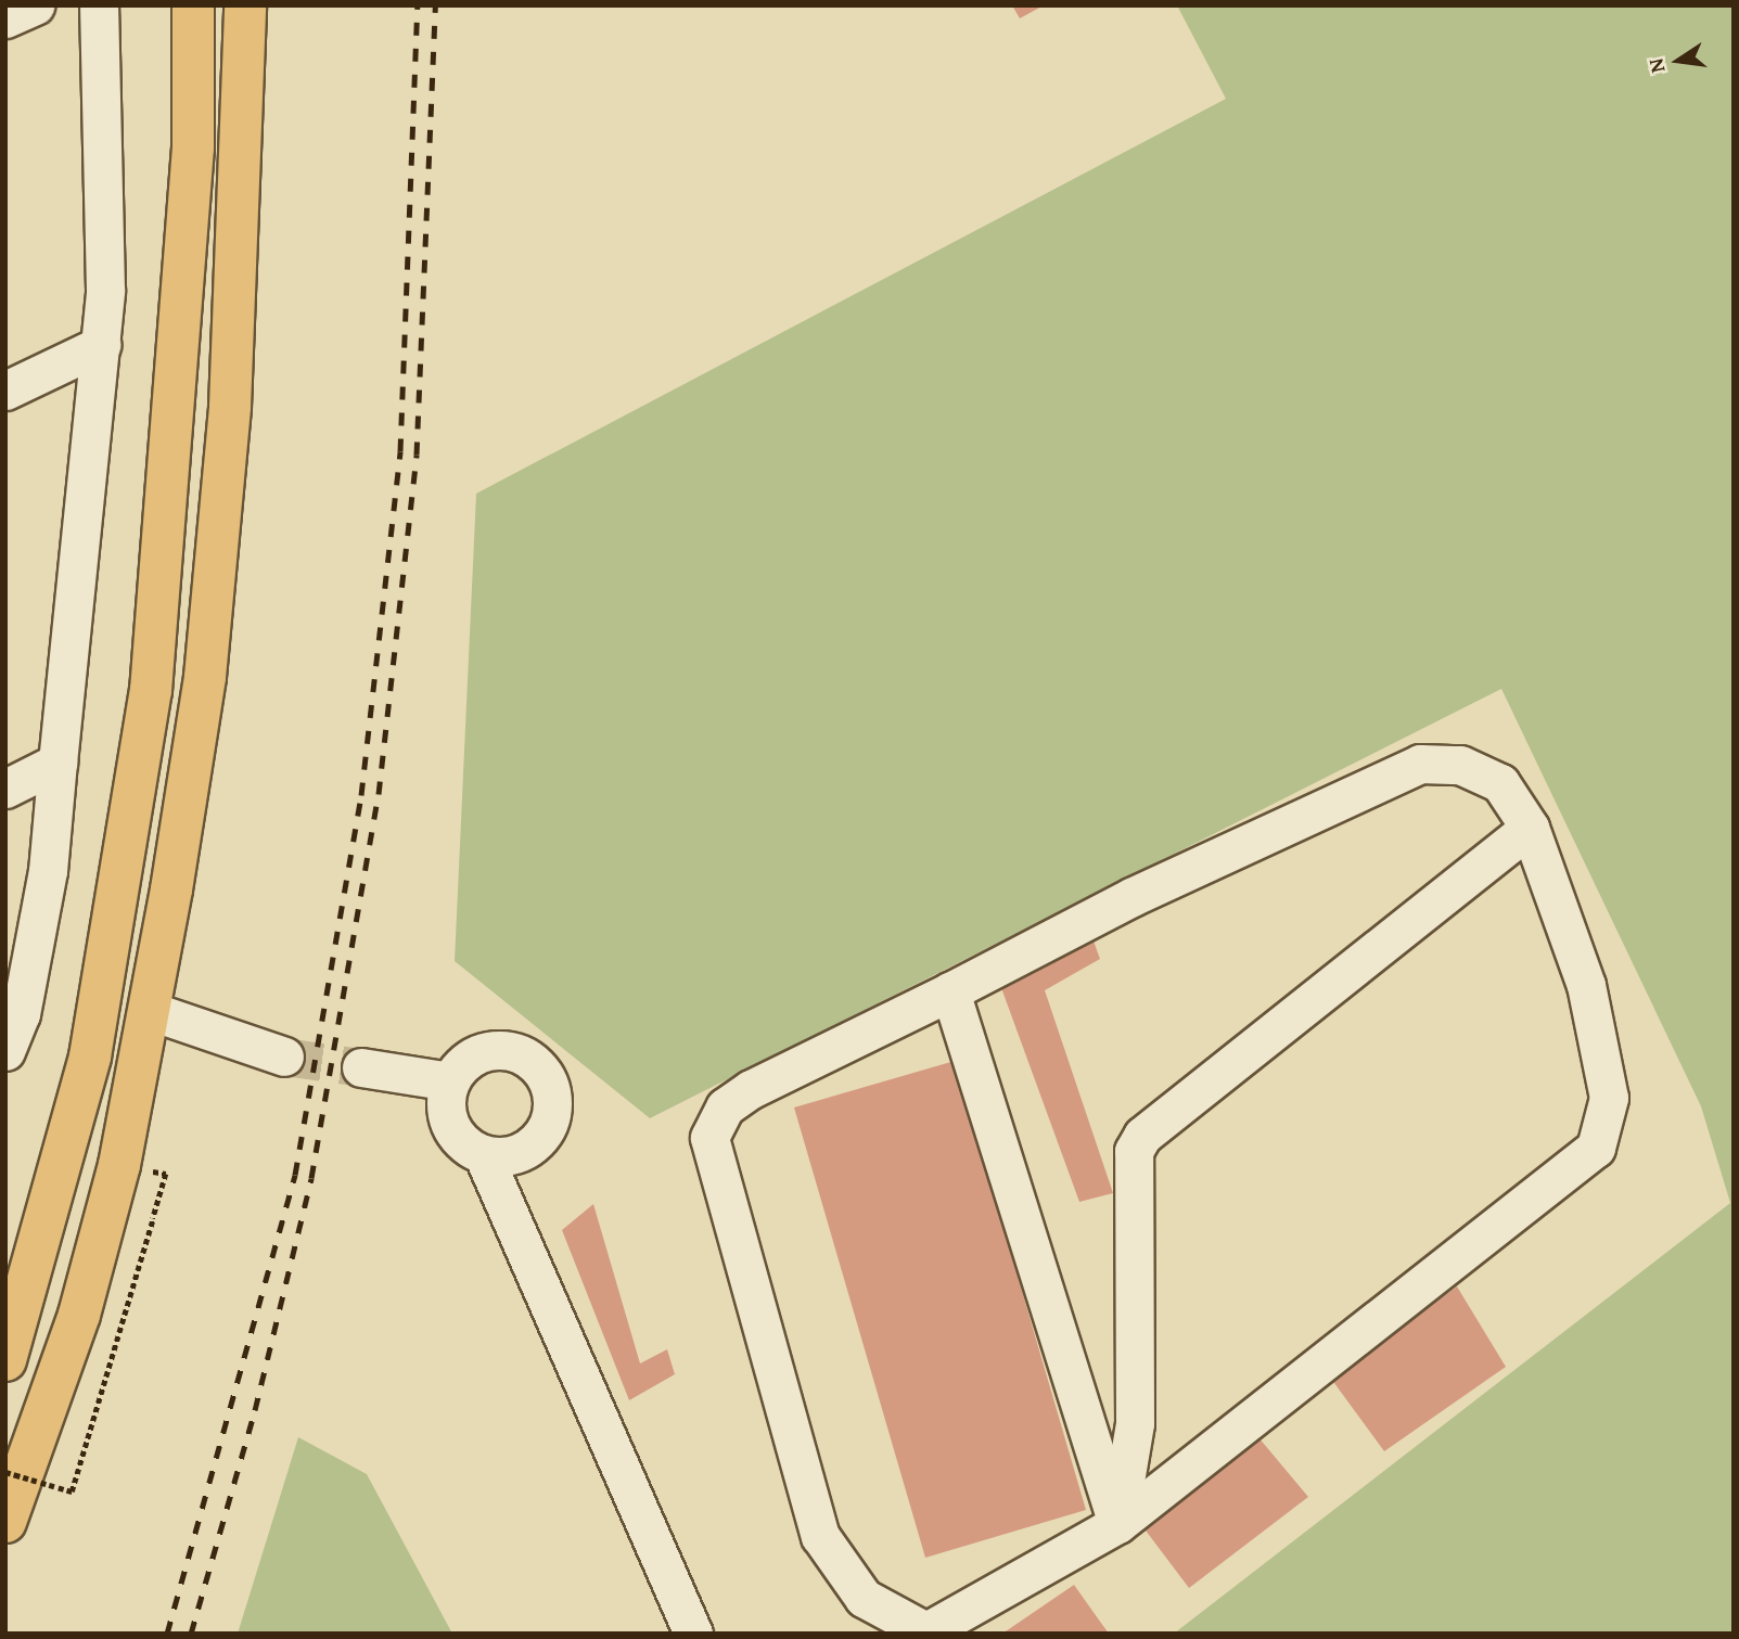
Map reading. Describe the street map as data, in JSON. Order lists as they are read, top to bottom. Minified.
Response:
{"north":"left"}
